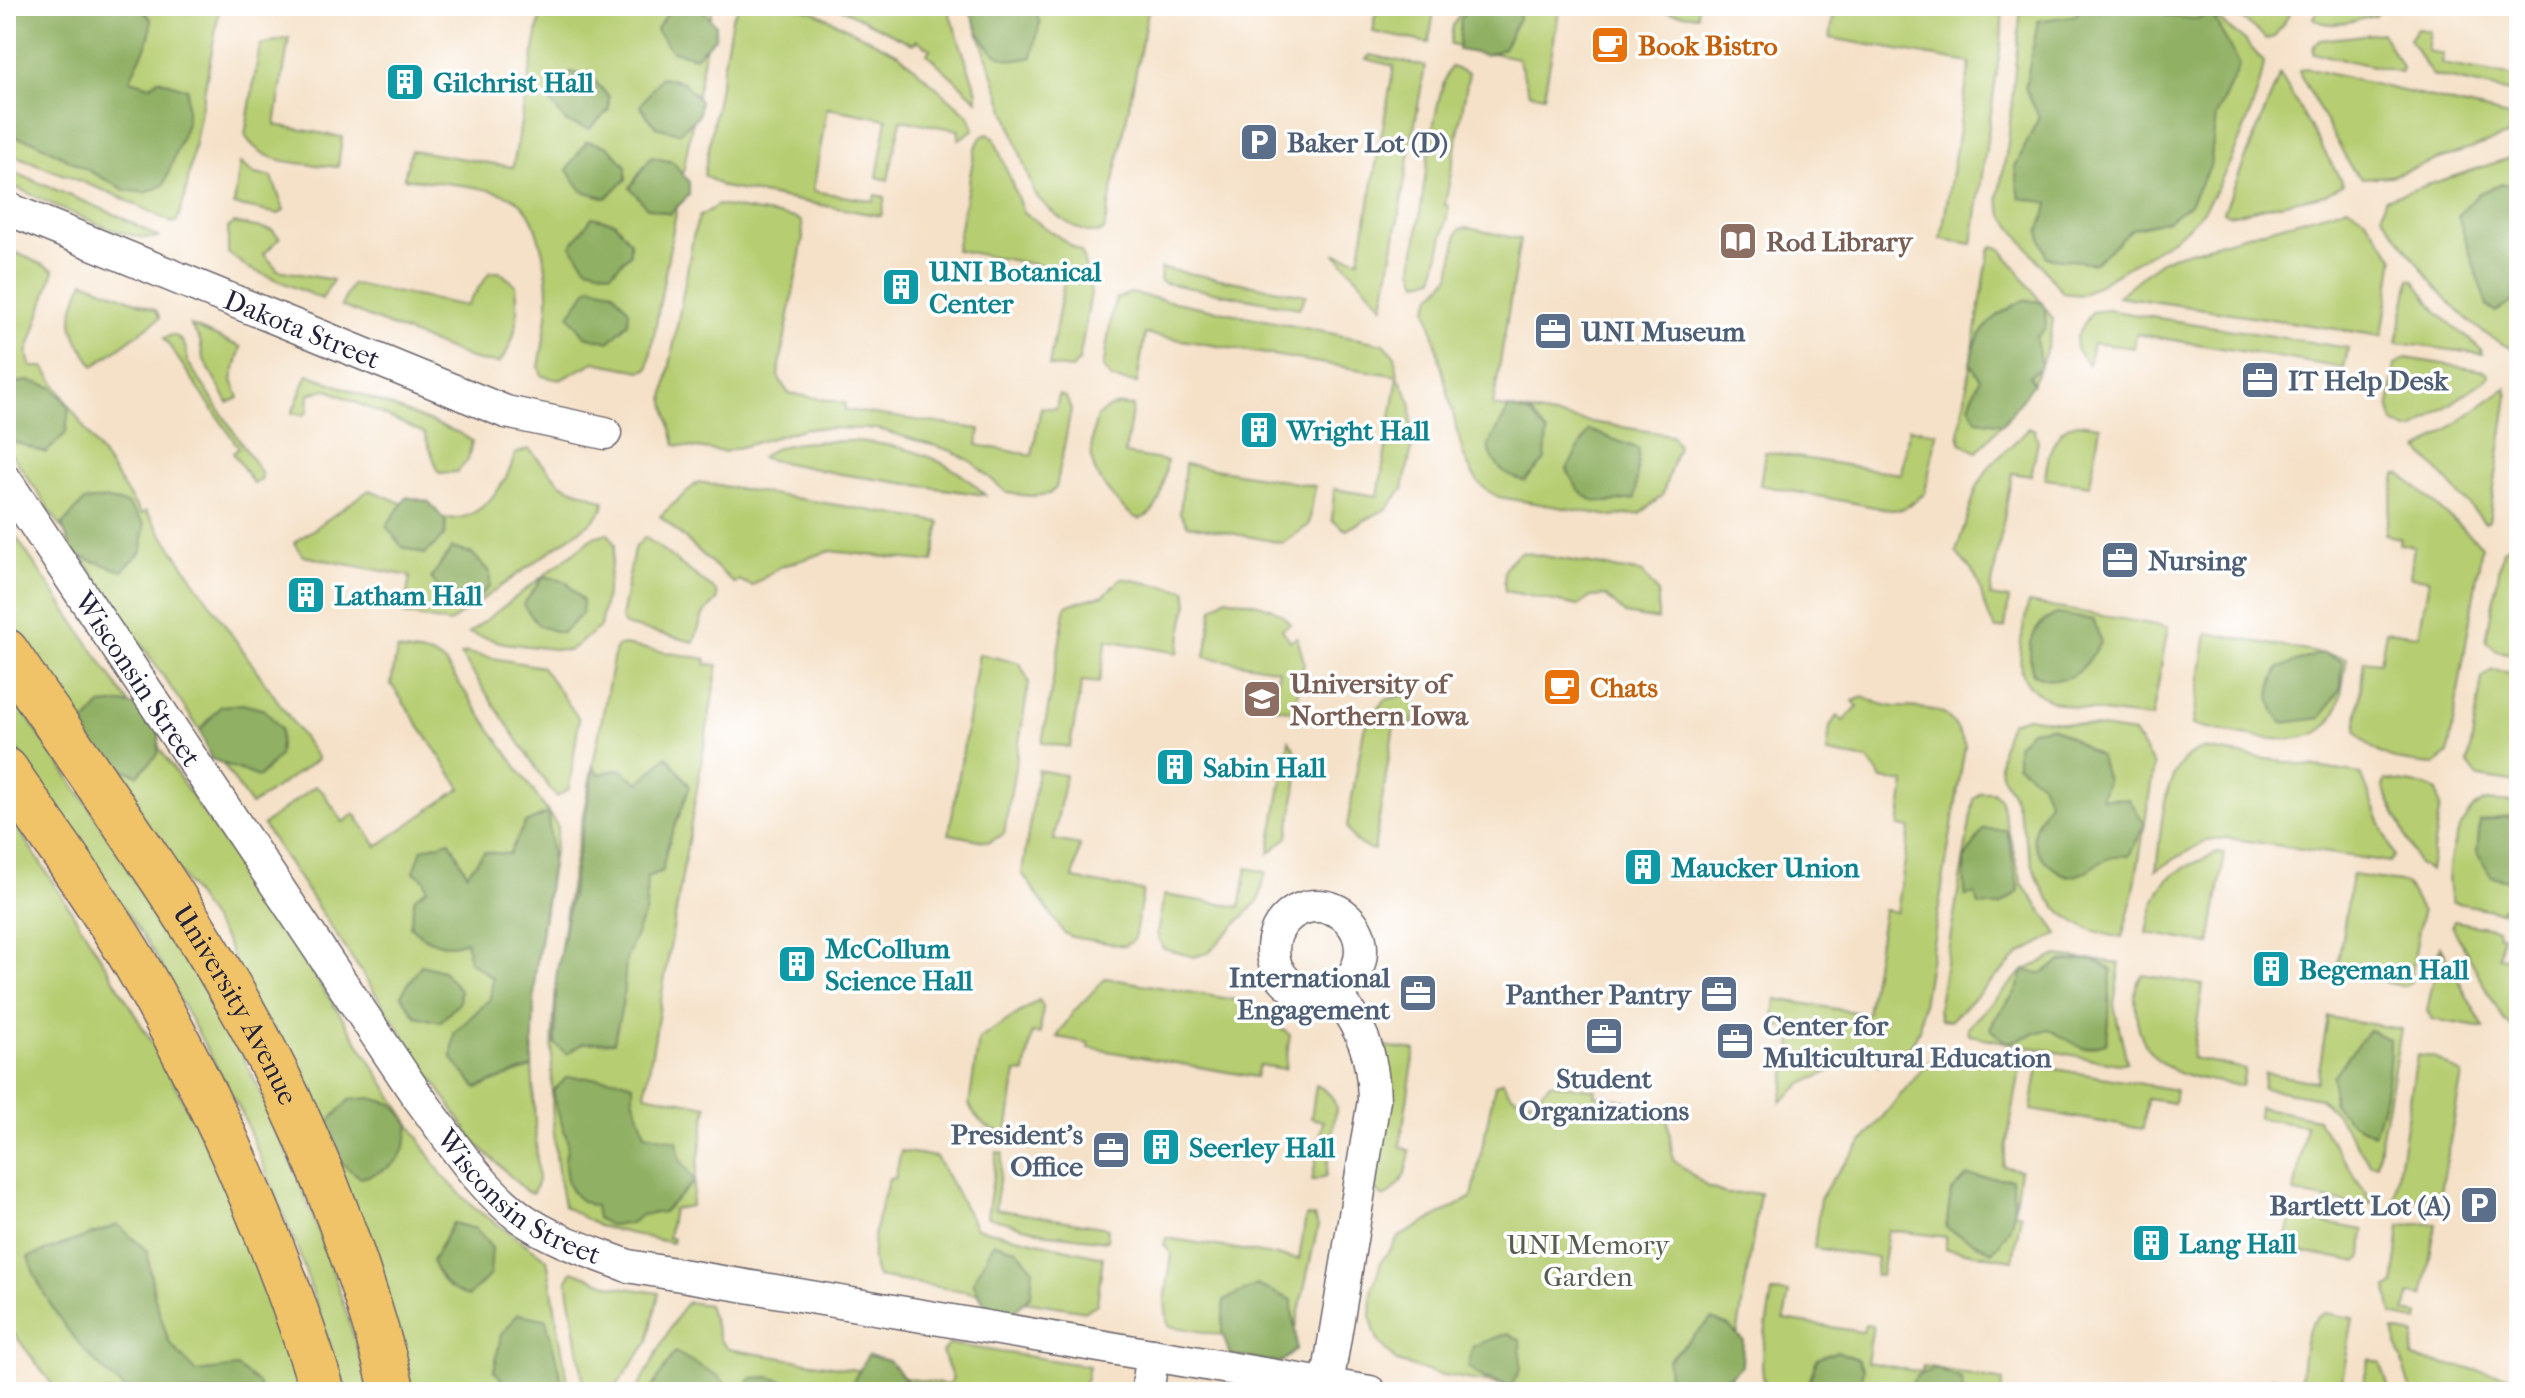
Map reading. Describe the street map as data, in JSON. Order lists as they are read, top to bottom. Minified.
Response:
{"streets":{"main road":["University Avenue"],"street":["Dakota Street","Wisconsin Street"]},"parks":["UNI Memory Garden"],"places":{"cafe":["Book Bistro","Chats"],"building":["Gilchrist Hall","UNI Botanical Center","Wright Hall","Latham Hall","Sabin Hall","Maucker Union","McCollum Science Hall","Begeman Hall","Seerley Hall","Lang Hall"],"parking":["Baker Lot (D)","Bartlett Lot (A)"],"library":["Rod Library"],"office":["UNI Museum","IT Help Desk","Nursing","International Engagement","Panther Pantry","Student Organizations","Center for Multicultural Education","President's Office"],"school or university":["University of Northern Iowa"]}}
